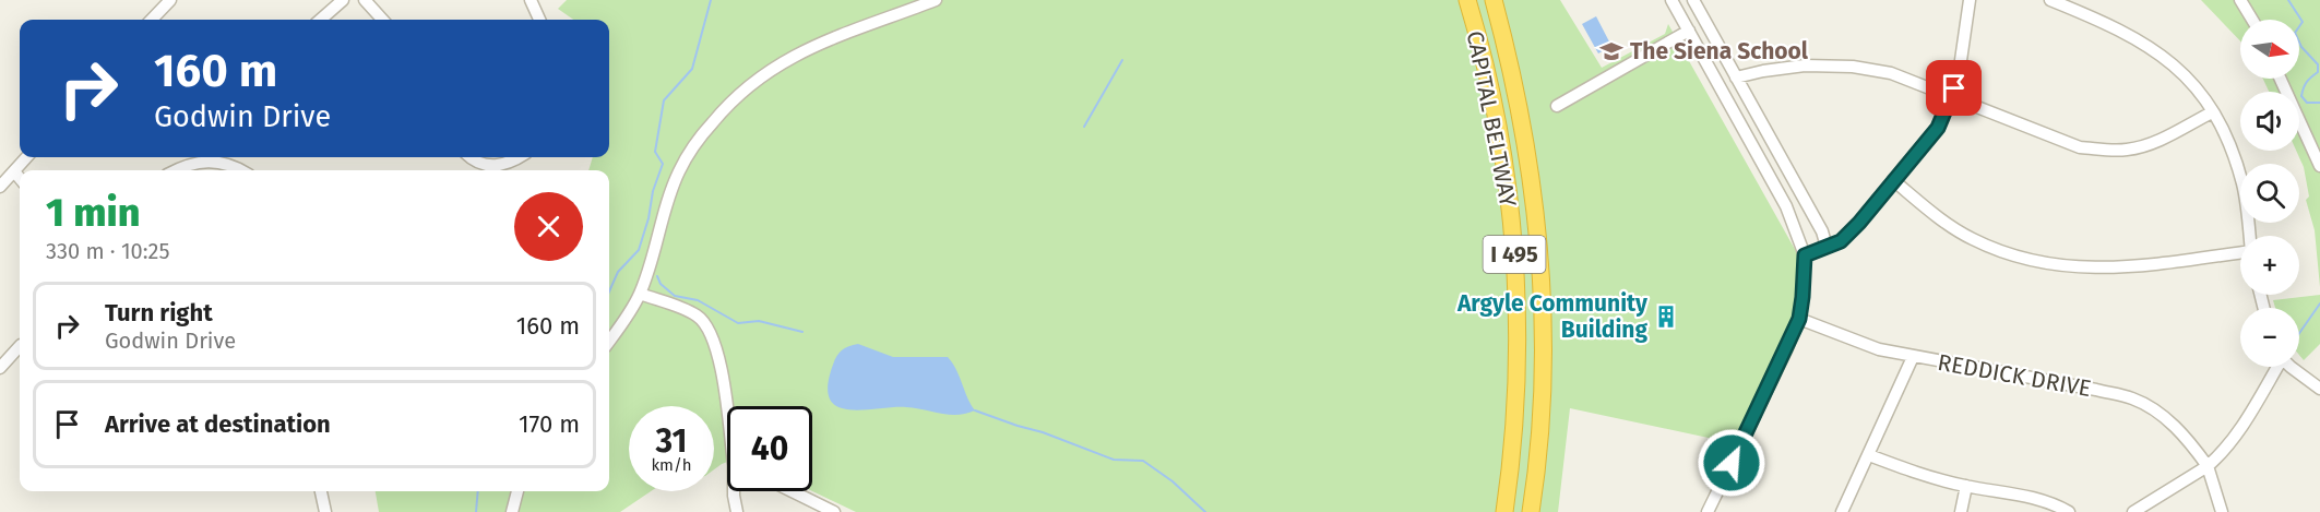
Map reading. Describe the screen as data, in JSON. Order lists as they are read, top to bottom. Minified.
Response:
{"streets":{"highway":["CAPITAL BELTWAY","I 495"],"street":["REDDICK DRIVE"]},"places":{"school or university":["The Siena School"],"building":["Argyle Community Building"]},"north":"right","page":{"map_buttons":["+","−"],"turn":["160 m","Godwin Drive"],"heading":["1 min","330 m · 10:25"],"list":[{"name":"Turn right","note":"Godwin Drive","value":"160 m"},{"name":"Arrive at destination","value":"170 m"}],"speed":"31 km/h","limit":"40"}}
